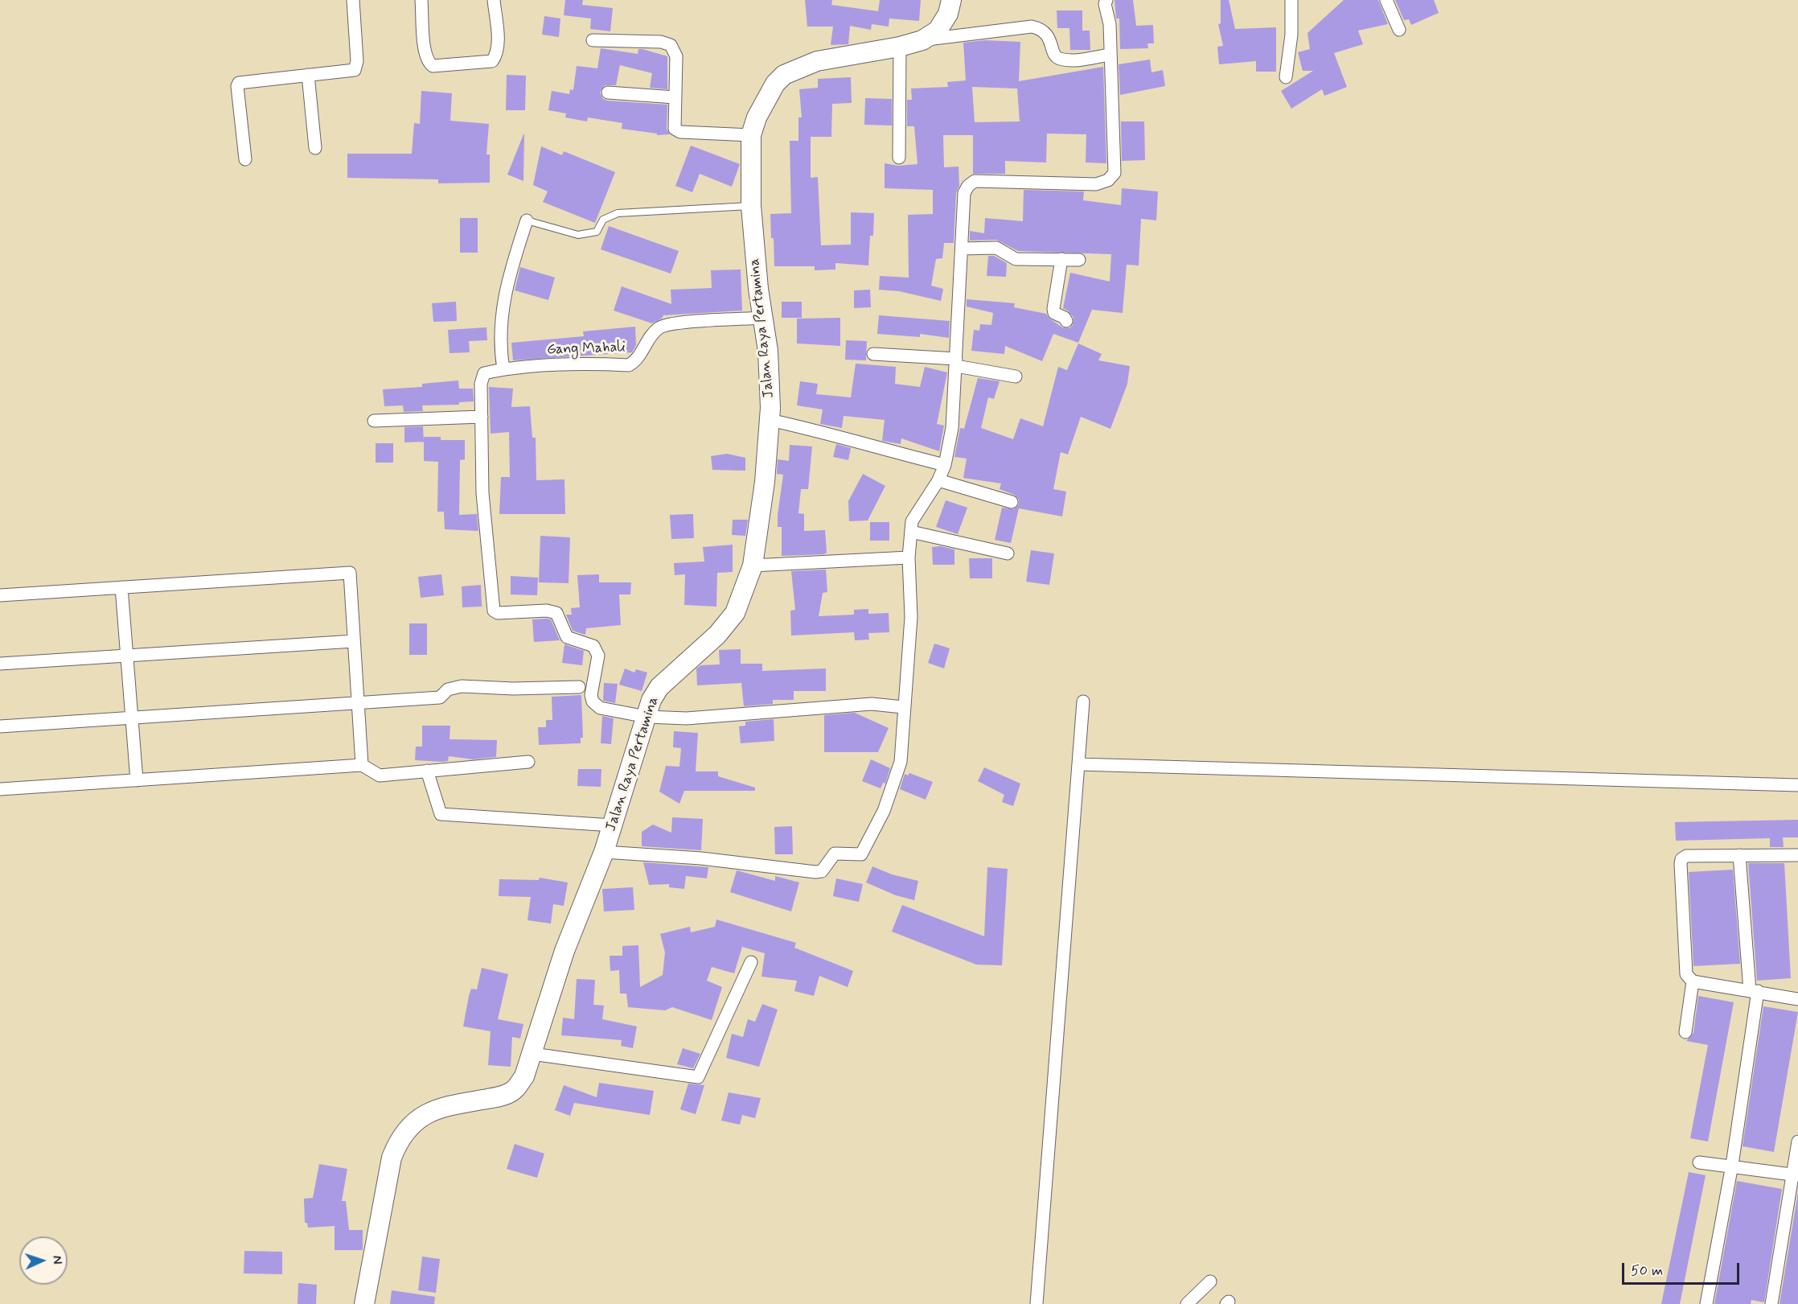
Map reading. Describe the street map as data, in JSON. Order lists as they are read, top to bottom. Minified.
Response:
{"streets":{"main road":["Jalan Raya Pertamina"],"street":["Gang Mahali"]},"crossings":[["Jalan Raya Pertamina","Gang Mahali"]],"scale_bar":"50 m","north":"right"}
